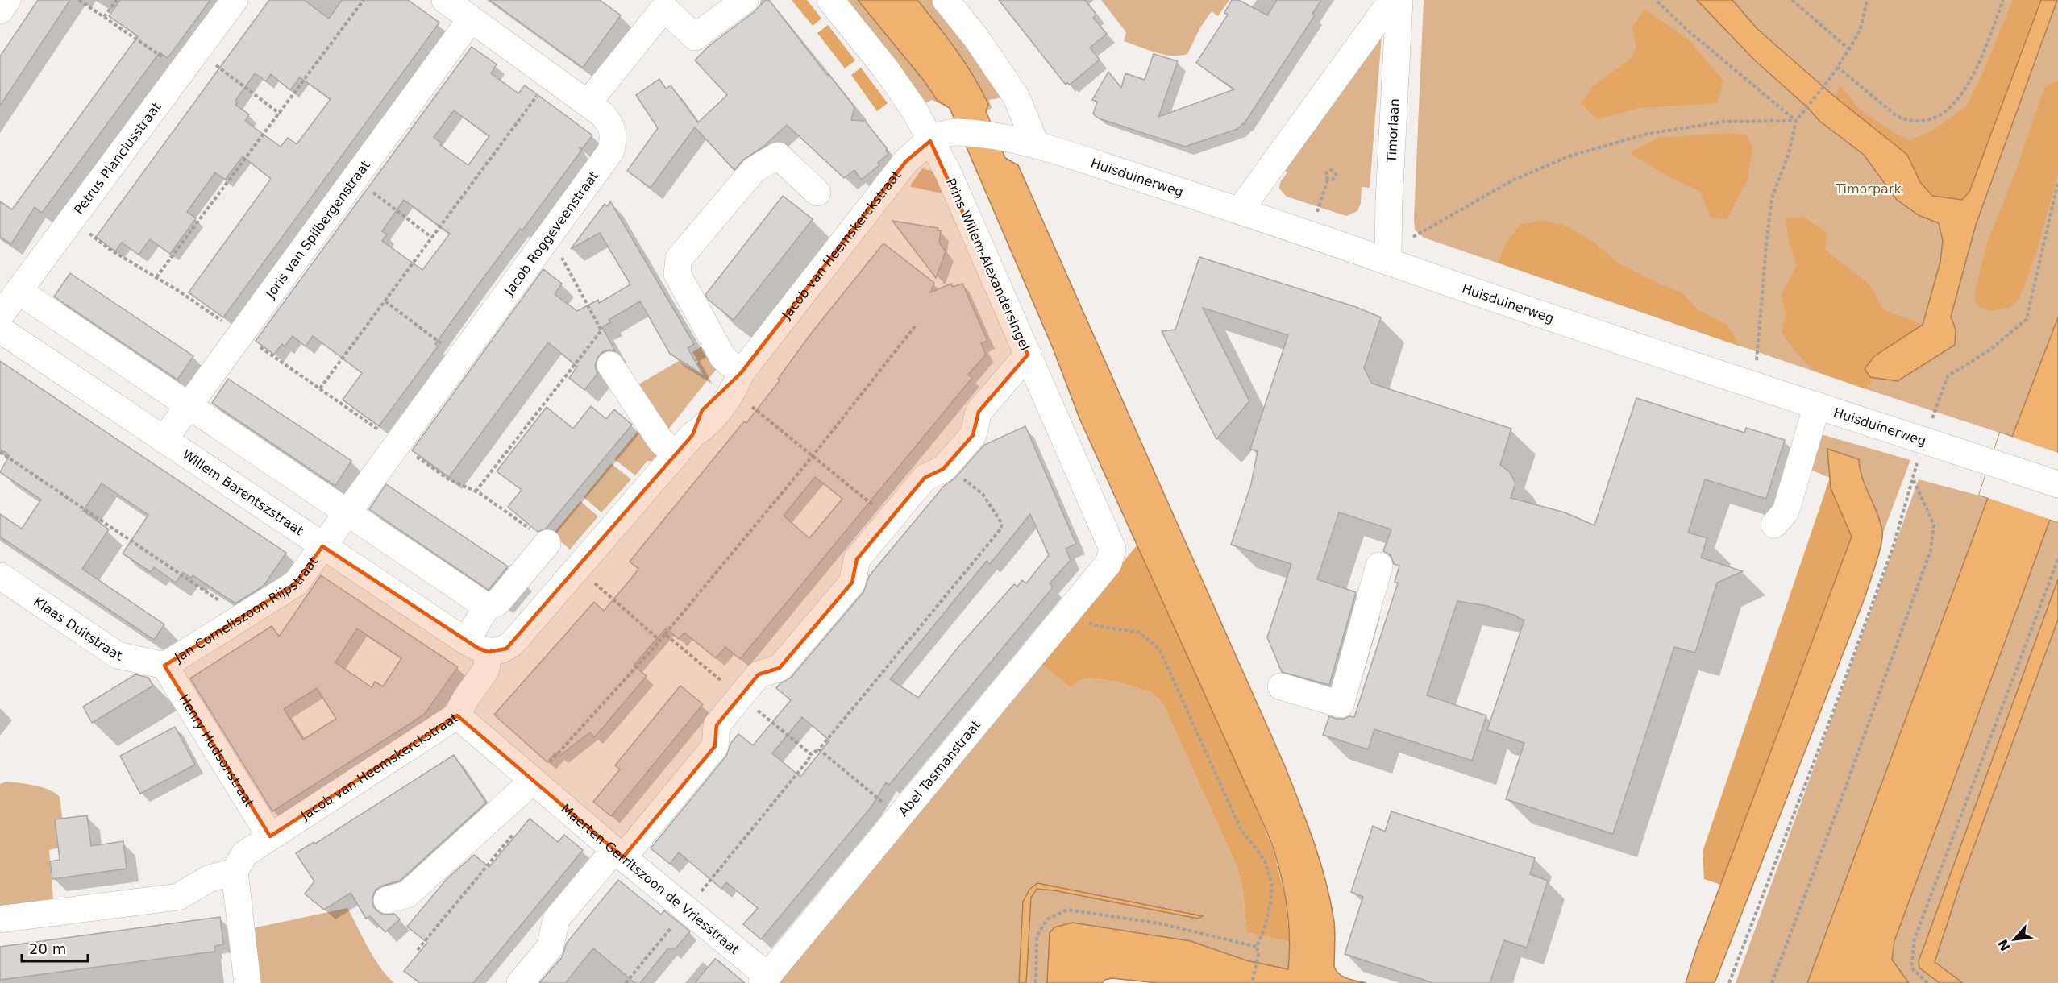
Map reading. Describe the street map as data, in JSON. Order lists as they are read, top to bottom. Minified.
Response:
{"streets":{"street":["Timorlaan","Petrus Planciusstraat","Huisduinerweg","Joris van Spilbergenstraat","Jacob Roggeveenstraat","Jacob van Heemskerckstraat","Prins Willem-Alexandersingel","Willem Barentszstraat","Jan Corneliszoon Rijpstraat","Klaas Duitstraat","Henry Hudsonstraat","Abel Tasmanstraat","Maerten Gerritszoon de Vriesstraat"]},"crossings":[["Timorlaan","Huisduinerweg"],["Huisduinerweg","Jacob van Heemskerckstraat"],["Huisduinerweg","Prins Willem-Alexandersingel"],["Joris van Spilbergenstraat","Jacob Roggeveenstraat"],["Joris van Spilbergenstraat","Willem Barentszstraat"],["Jacob Roggeveenstraat","Willem Barentszstraat"],["Jacob Roggeveenstraat","Jan Corneliszoon Rijpstraat"],["Jacob van Heemskerckstraat","Prins Willem-Alexandersingel"],["Jacob van Heemskerckstraat","Willem Barentszstraat"],["Jacob van Heemskerckstraat","Henry Hudsonstraat"],["Jacob van Heemskerckstraat","Maerten Gerritszoon de Vriesstraat"],["Prins Willem-Alexandersingel","Abel Tasmanstraat"],["Willem Barentszstraat","Jan Corneliszoon Rijpstraat"],["Jan Corneliszoon Rijpstraat","Klaas Duitstraat"],["Jan Corneliszoon Rijpstraat","Henry Hudsonstraat"],["Klaas Duitstraat","Henry Hudsonstraat"],["Abel Tasmanstraat","Maerten Gerritszoon de Vriesstraat"]],"parks":["Timorpark"],"scale_bar":"20 m","north":"bottom left"}
